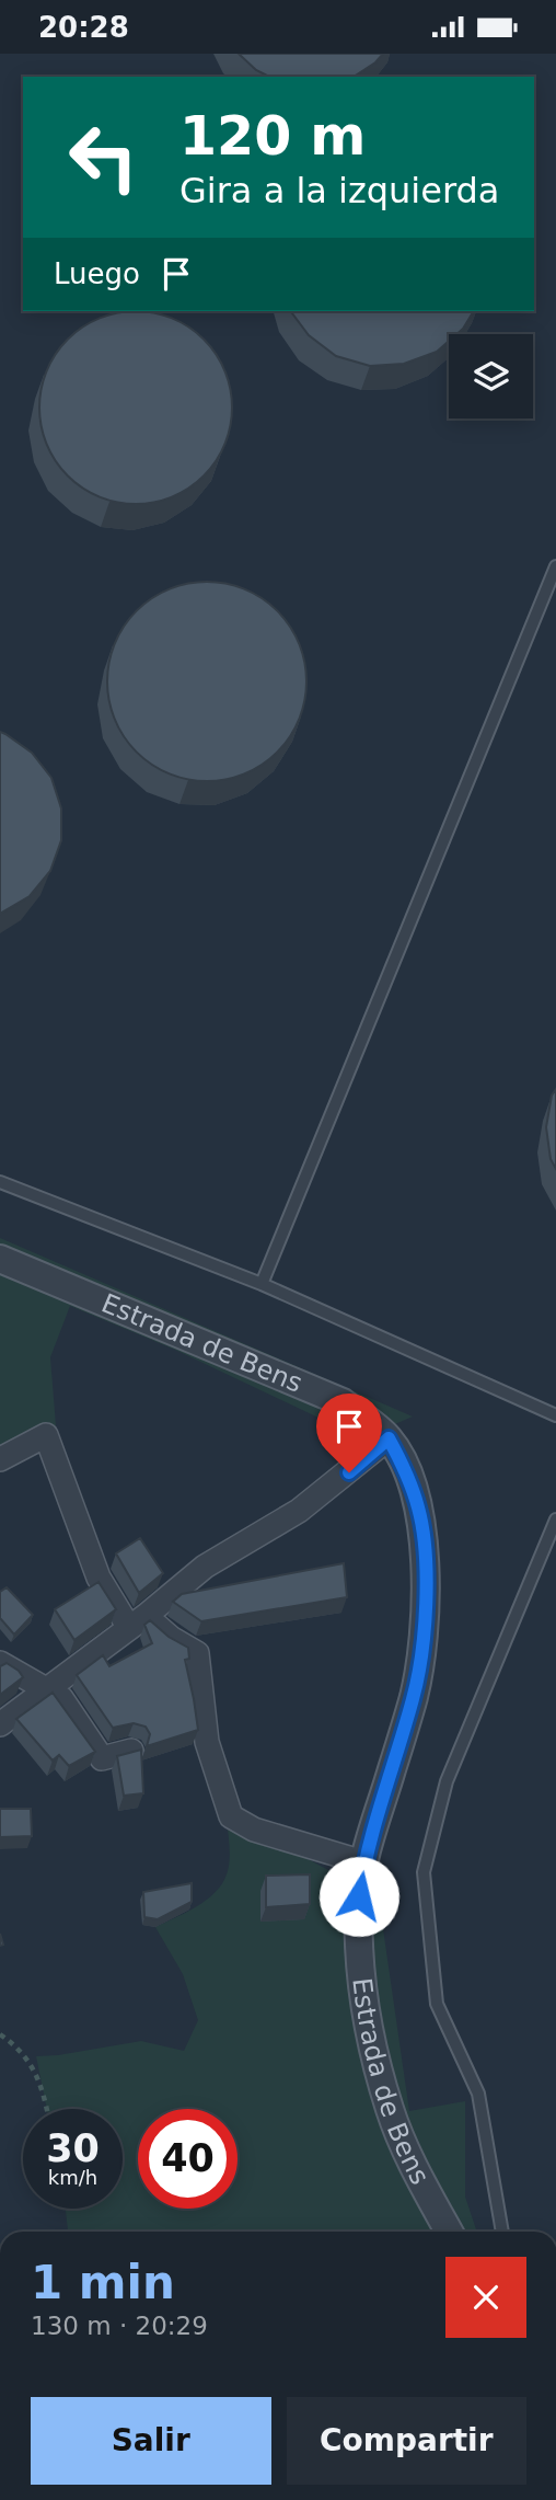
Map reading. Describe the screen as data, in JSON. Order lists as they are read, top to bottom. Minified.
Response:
{"streets":{"street":["Estrada de Bens"]},"page":{"status":"20:28","turn":["120 m","Gira a la izquierda"],"then":"Luego","speed":"30 km/h","limit":"40","heading":["1 min","130 m · 20:29"],"buttons":["Salir","Compartir"]}}
